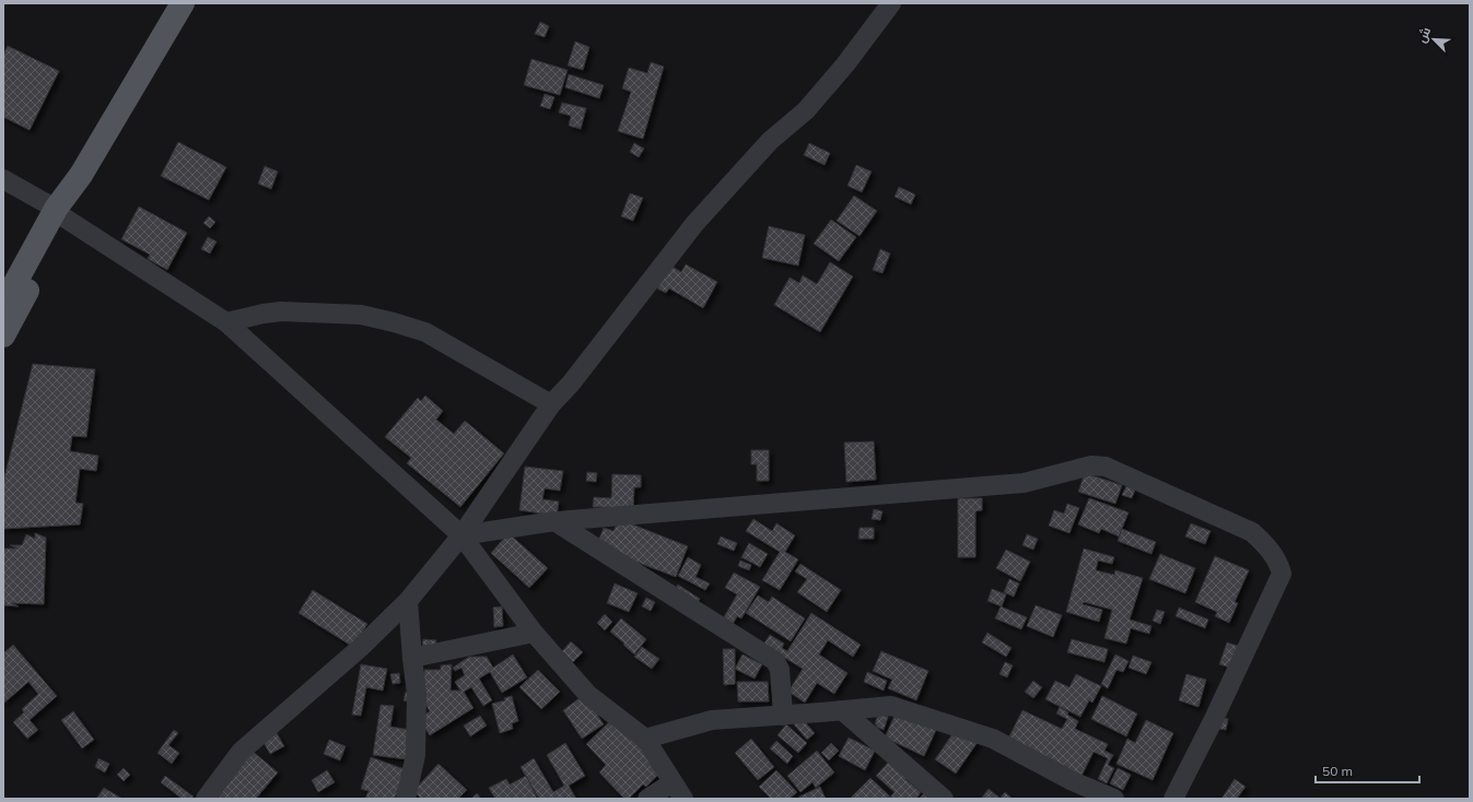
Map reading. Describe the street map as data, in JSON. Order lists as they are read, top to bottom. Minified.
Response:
{"scale_bar":"50 m","north":"top left"}
